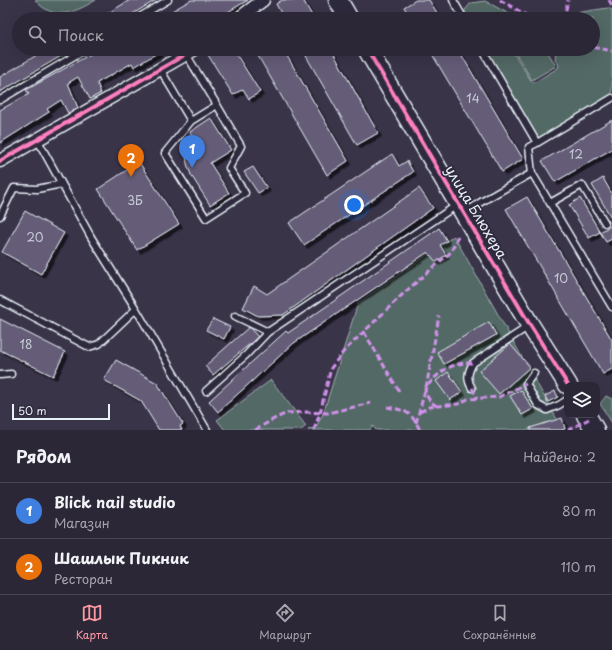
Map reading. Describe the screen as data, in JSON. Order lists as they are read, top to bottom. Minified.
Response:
{"streets":{"street":["улица Блюхера"]},"house_numbers":["14","12","3Б","20","10","18"],"scale_bar":"50 m","page":{"search":"Поиск","pins":["1","2"],"scale":"50 m","heading":["Рядом","Найдено: 2"],"list":[{"mark":"1","name":"Blick nail studio","note":"Магазин","value":"80 m"},{"mark":"2","name":"Шашлык Пикник","note":"Ресторан","value":"110 m"}],"nav":["Карта","Маршрут","Сохранённые"]}}
